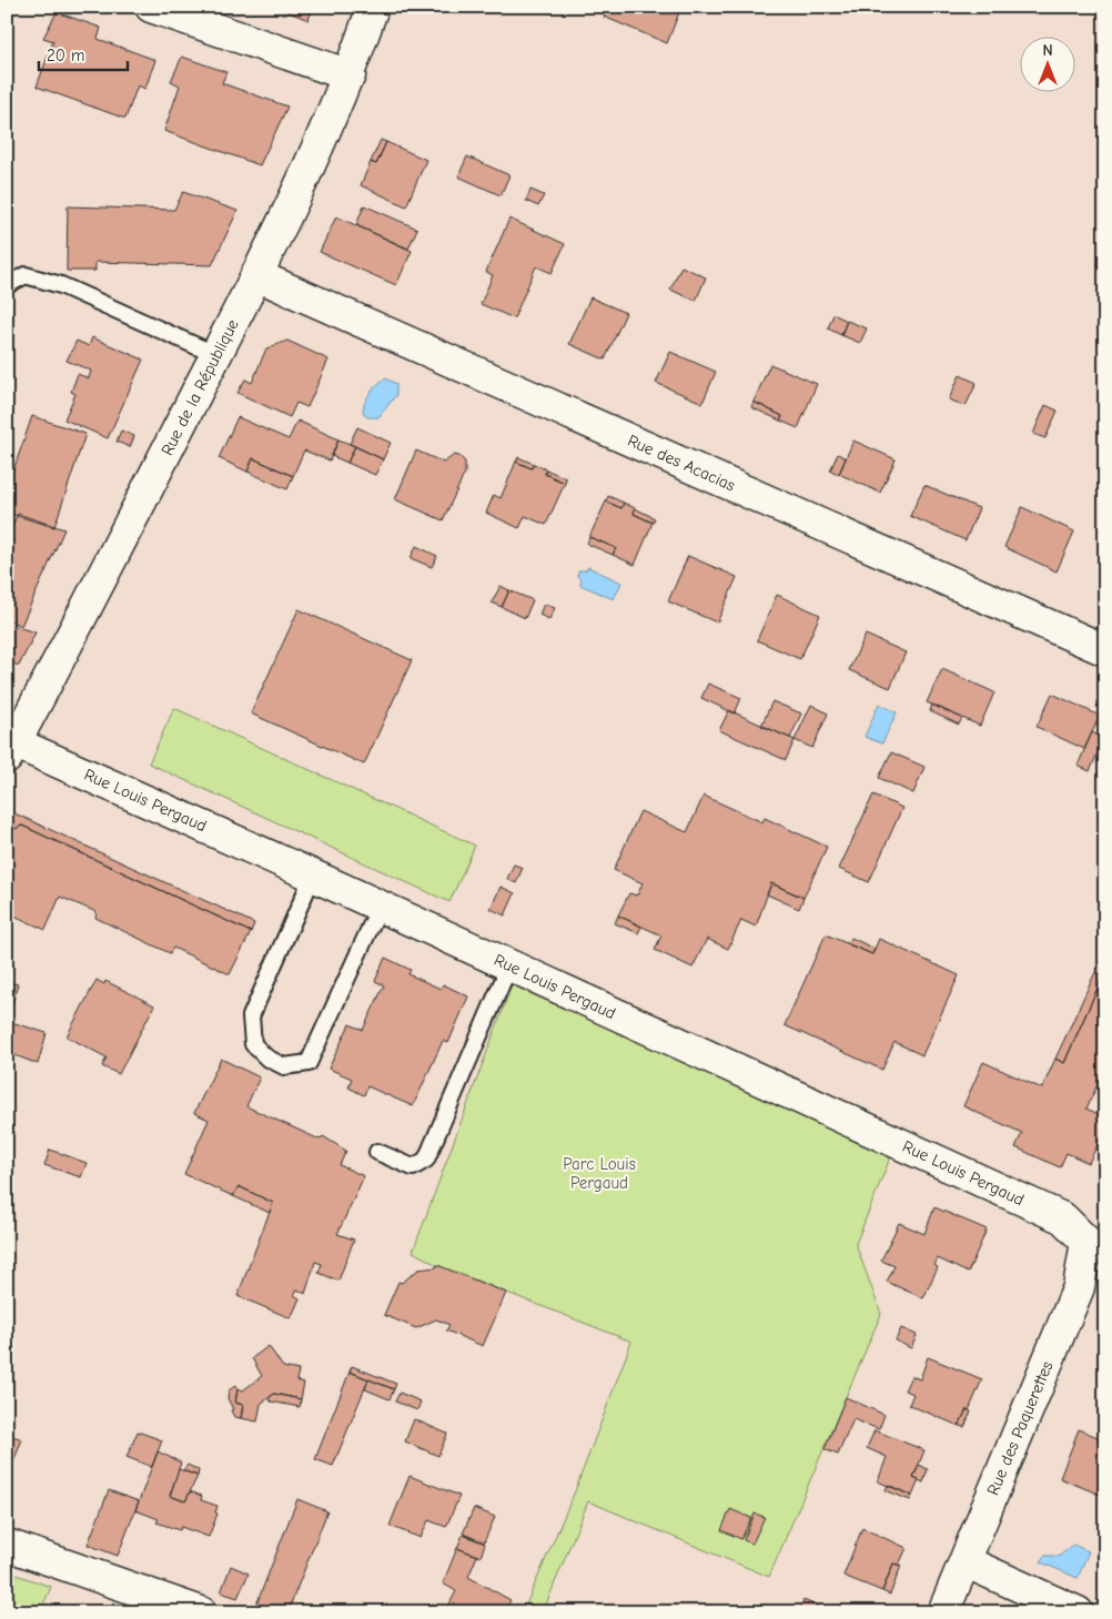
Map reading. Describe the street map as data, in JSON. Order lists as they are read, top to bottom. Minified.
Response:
{"streets":{"street":["Rue de la République","Rue des Acacias","Rue Louis Pergaud","Rue des Paquerettes"]},"crossings":[["Rue de la République","Rue des Acacias"],["Rue de la République","Rue Louis Pergaud"],["Rue Louis Pergaud","Rue des Paquerettes"]],"parks":["Parc Louis Pergaud"],"scale_bar":"20 m","north":"top"}
